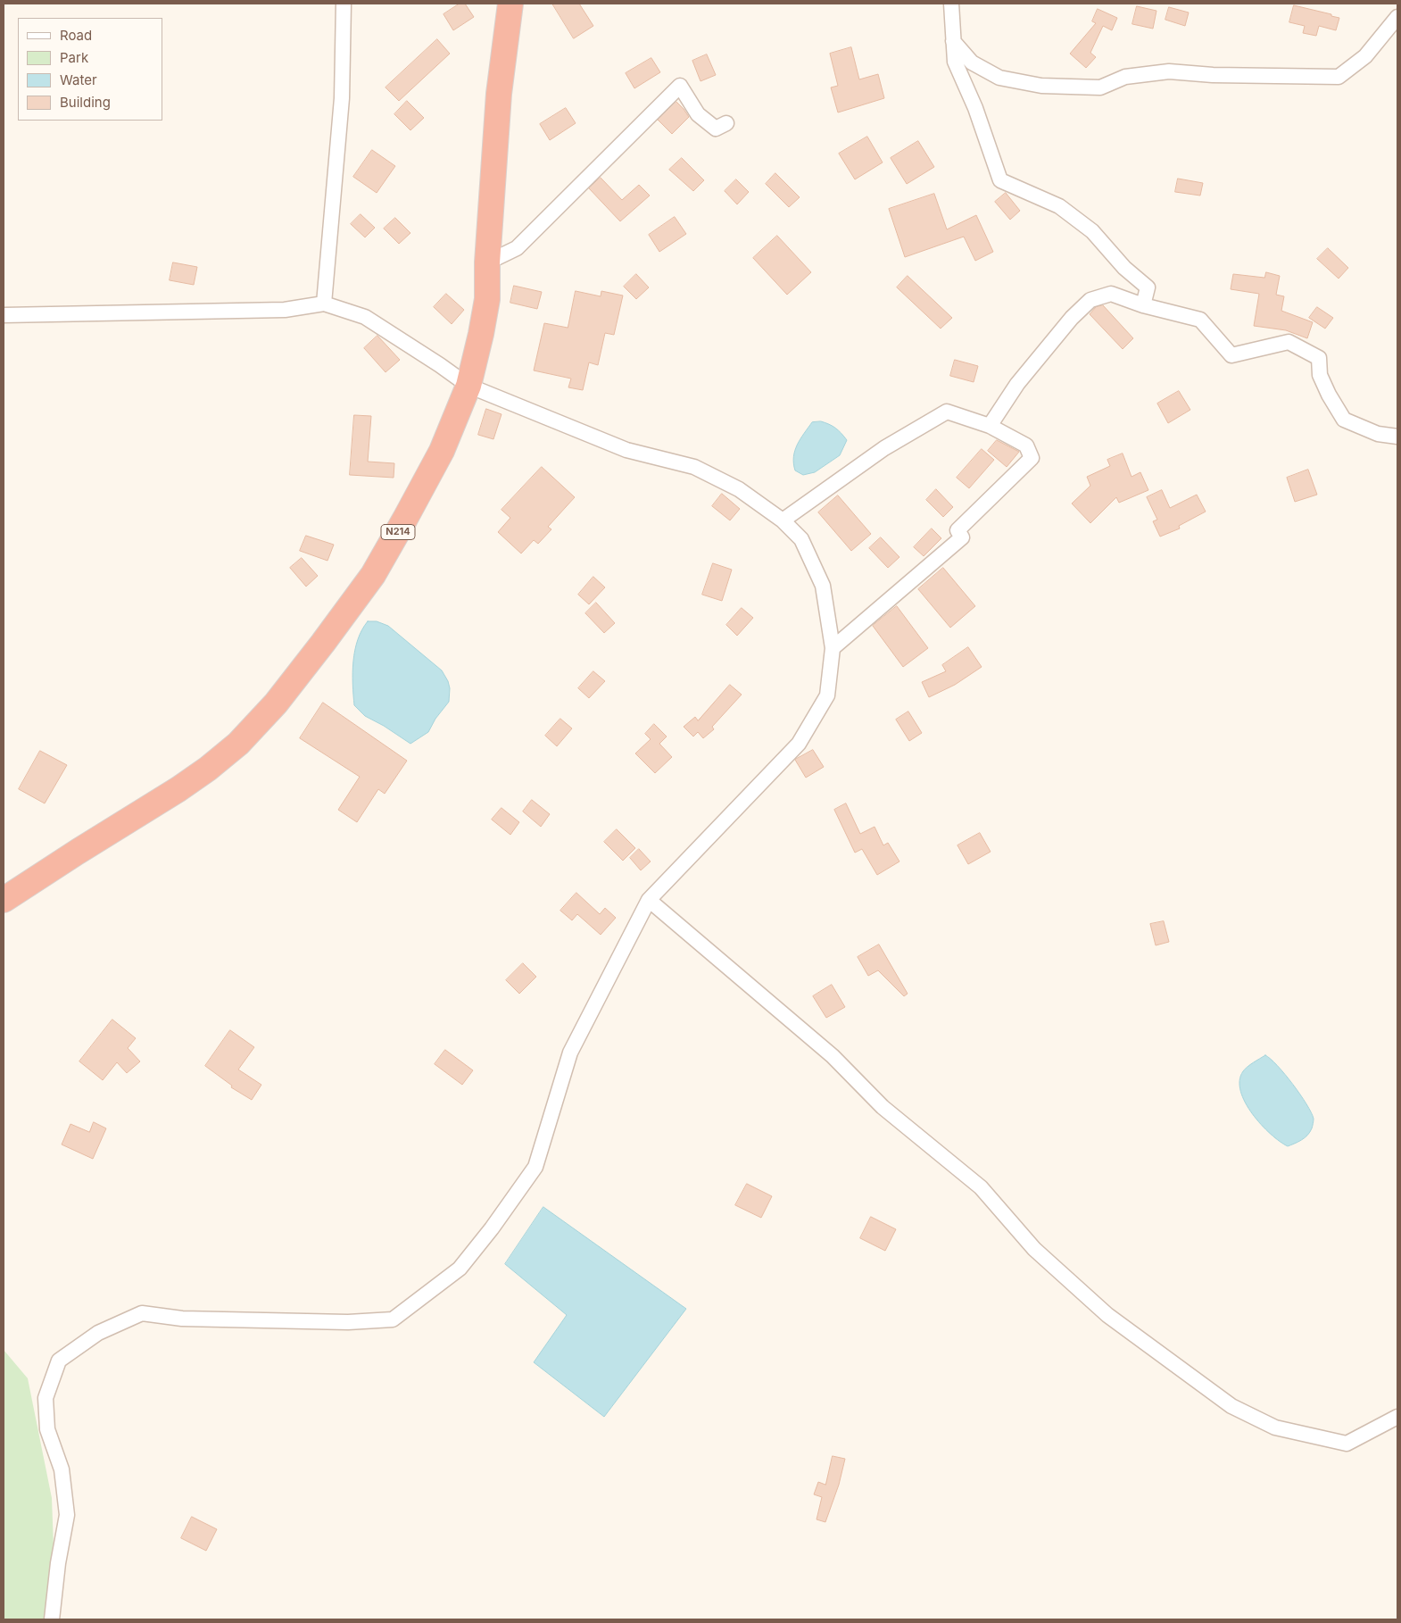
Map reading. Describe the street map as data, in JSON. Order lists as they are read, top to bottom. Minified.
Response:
{"streets":{"highway":["N214"]},"legend":["Road","Park","Water","Building"]}
